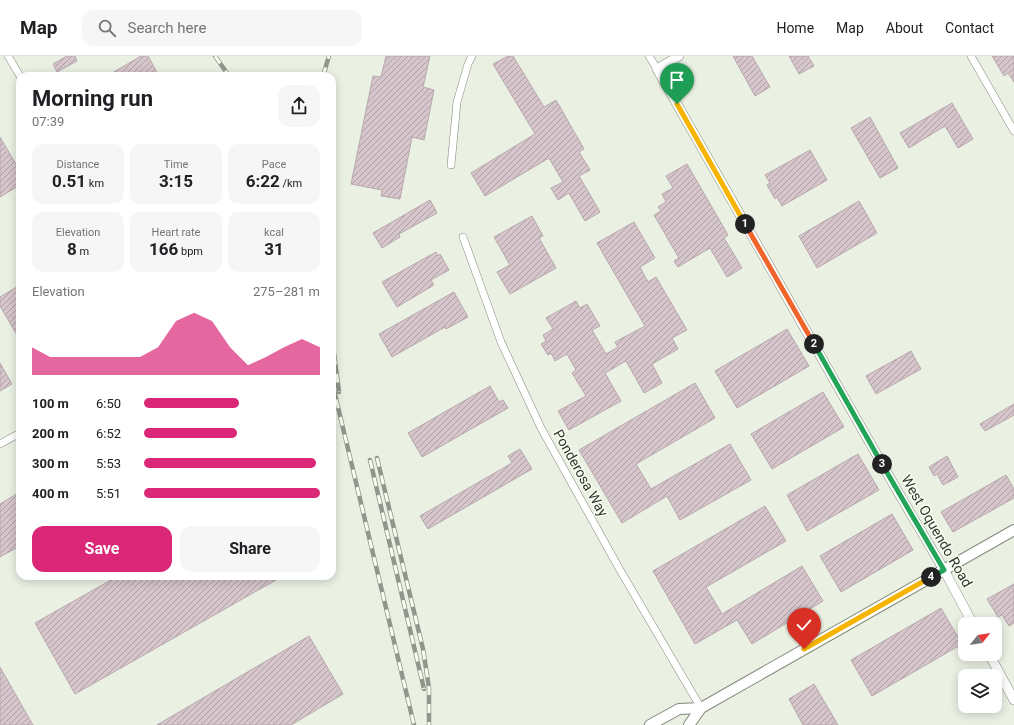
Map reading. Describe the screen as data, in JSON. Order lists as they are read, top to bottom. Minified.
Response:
{"streets":{"street":["Ponderosa Way","West Oquendo Road"]},"north":"top right","page":{"header":"Map","search":"Search here","nav":["Home","Map","About","Contact"],"heading":["Morning run","07:39"],"stats":[["Distance","0.51 km"],["Time","3:15"],["Pace","6:22 /km"],["Elevation","8 m"],["Heart rate","166 bpm"],["kcal","31"]],"pins":["1","2","3","4"],"chart":["Elevation","275–281 m"],"list":[{"name":"100 m","note":"6:50"},{"name":"200 m","note":"6:52"},{"name":"300 m","note":"5:53"},{"name":"400 m","note":"5:51"}],"buttons":["Save","Share"]}}
